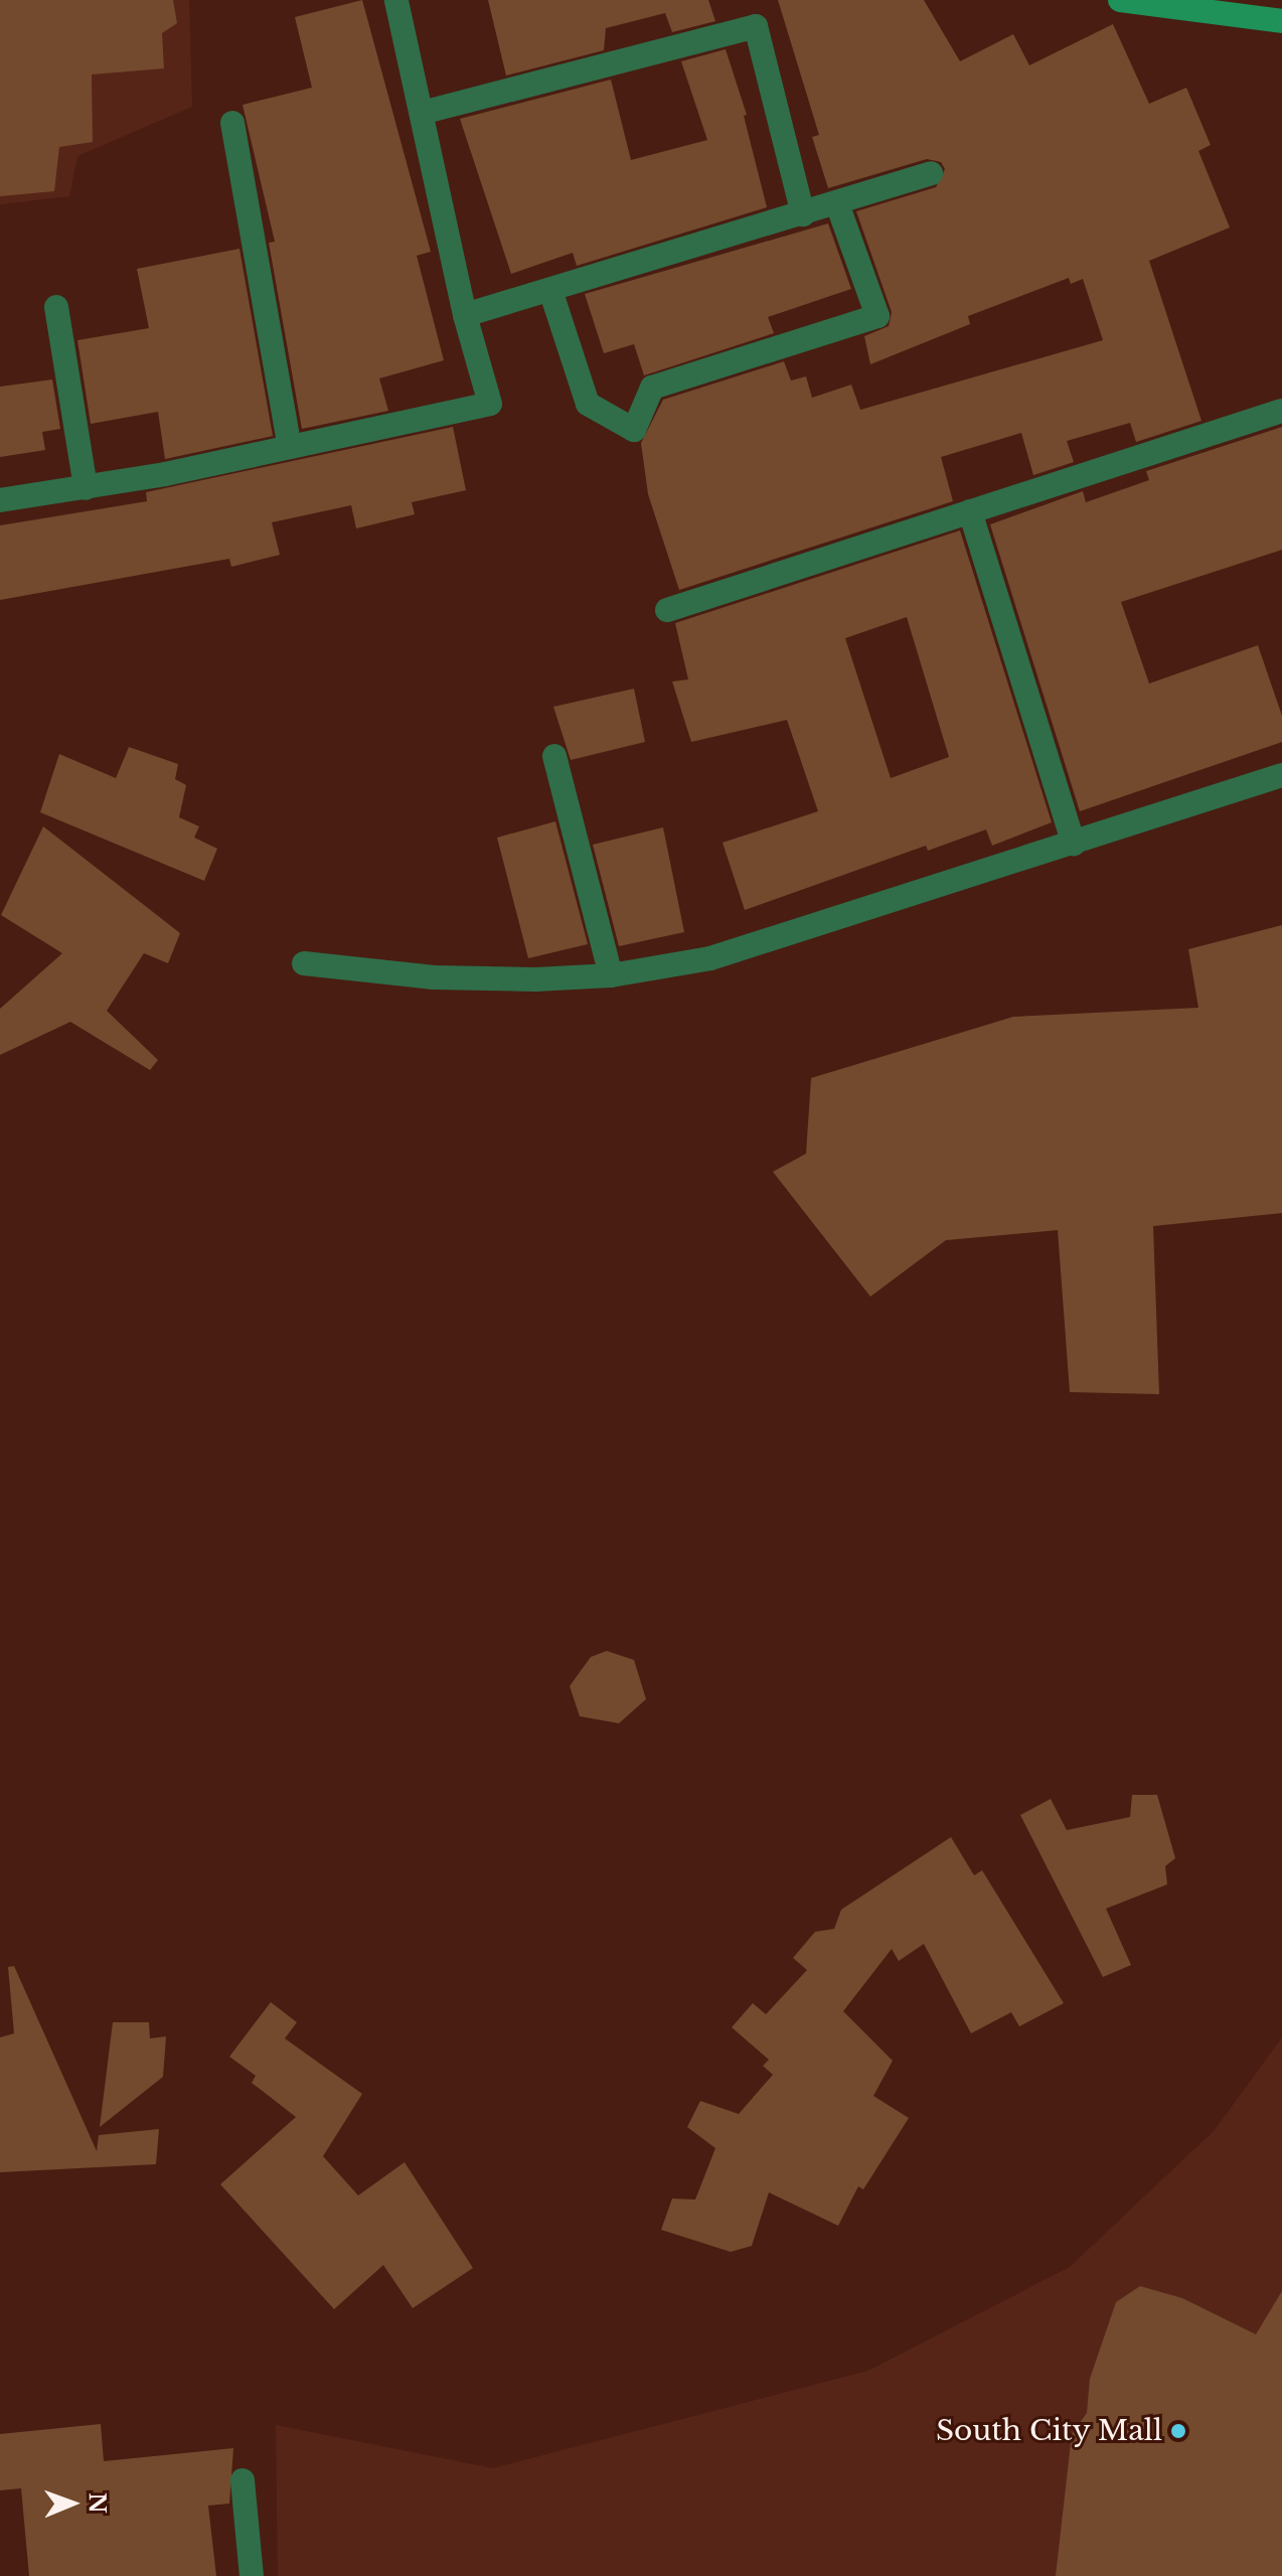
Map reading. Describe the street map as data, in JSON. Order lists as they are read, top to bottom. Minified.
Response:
{"places":["South City Mall"],"north":"right"}
